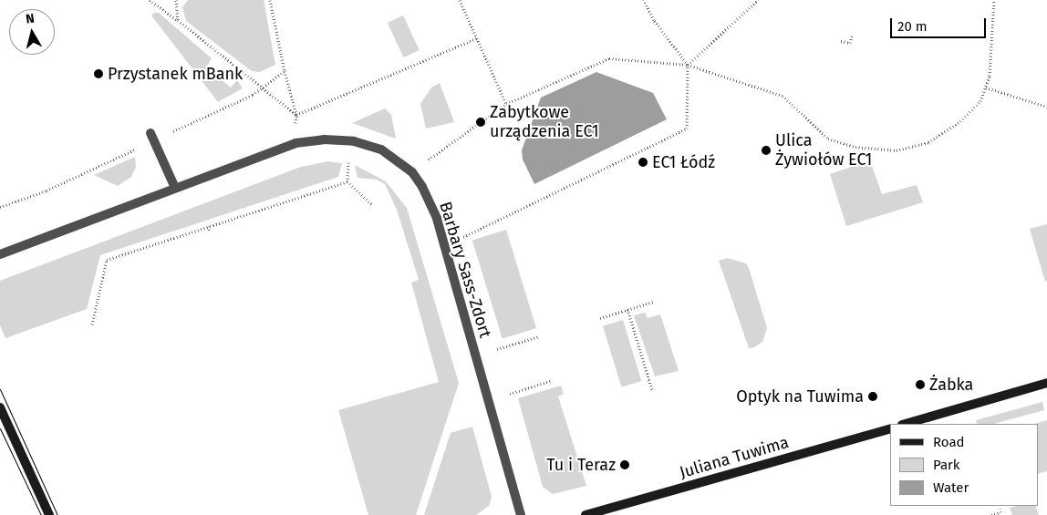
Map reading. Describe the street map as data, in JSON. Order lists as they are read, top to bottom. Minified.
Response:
{"streets":{"street":["Barbary Sass-Zdort","Juliana Tuwima"]},"places":["Przystanek mBank","Zabytkowe urządzenia EC1","Ulica Żywiołów EC1","EC1 Łódź","Żabka","Optyk na Tuwima","Tu i Teraz"],"legend":["Road","Park","Water"],"scale_bar":"20 m","north":"top"}
